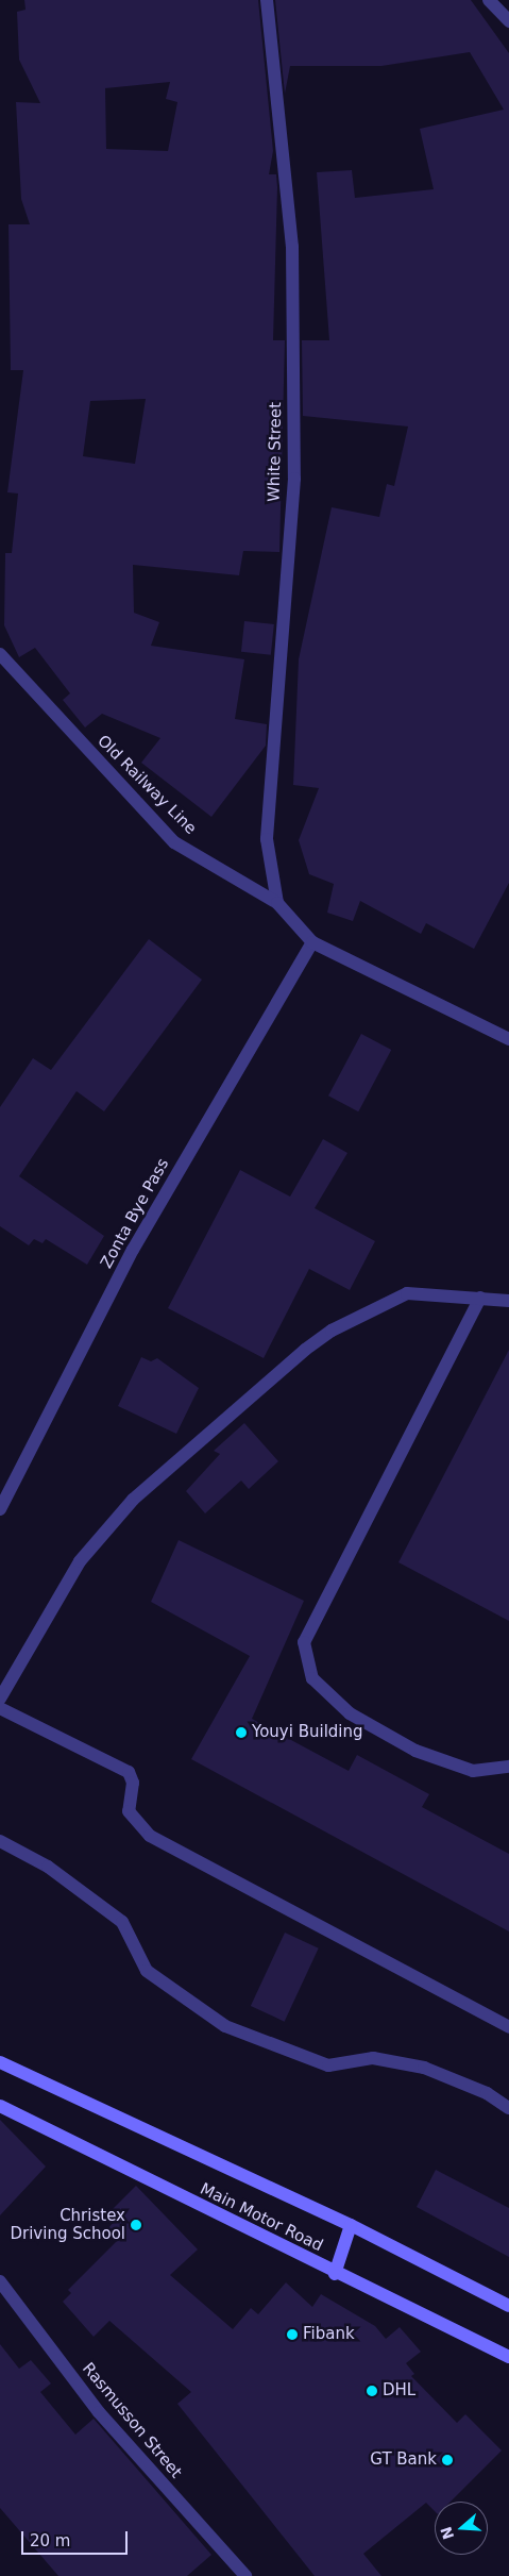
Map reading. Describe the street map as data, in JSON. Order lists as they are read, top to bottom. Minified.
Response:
{"streets":{"main road":["Main Motor Road"],"street":["White Street","Old Railway Line","Zonta Bye Pass","Rasmusson Street"]},"crossings":[["White Street","Old Railway Line"],["Old Railway Line","Zonta Bye Pass"]],"places":["Youyi Building","Christex Driving School","Fibank","DHL","GT Bank"],"scale_bar":"20 m","north":"left"}
